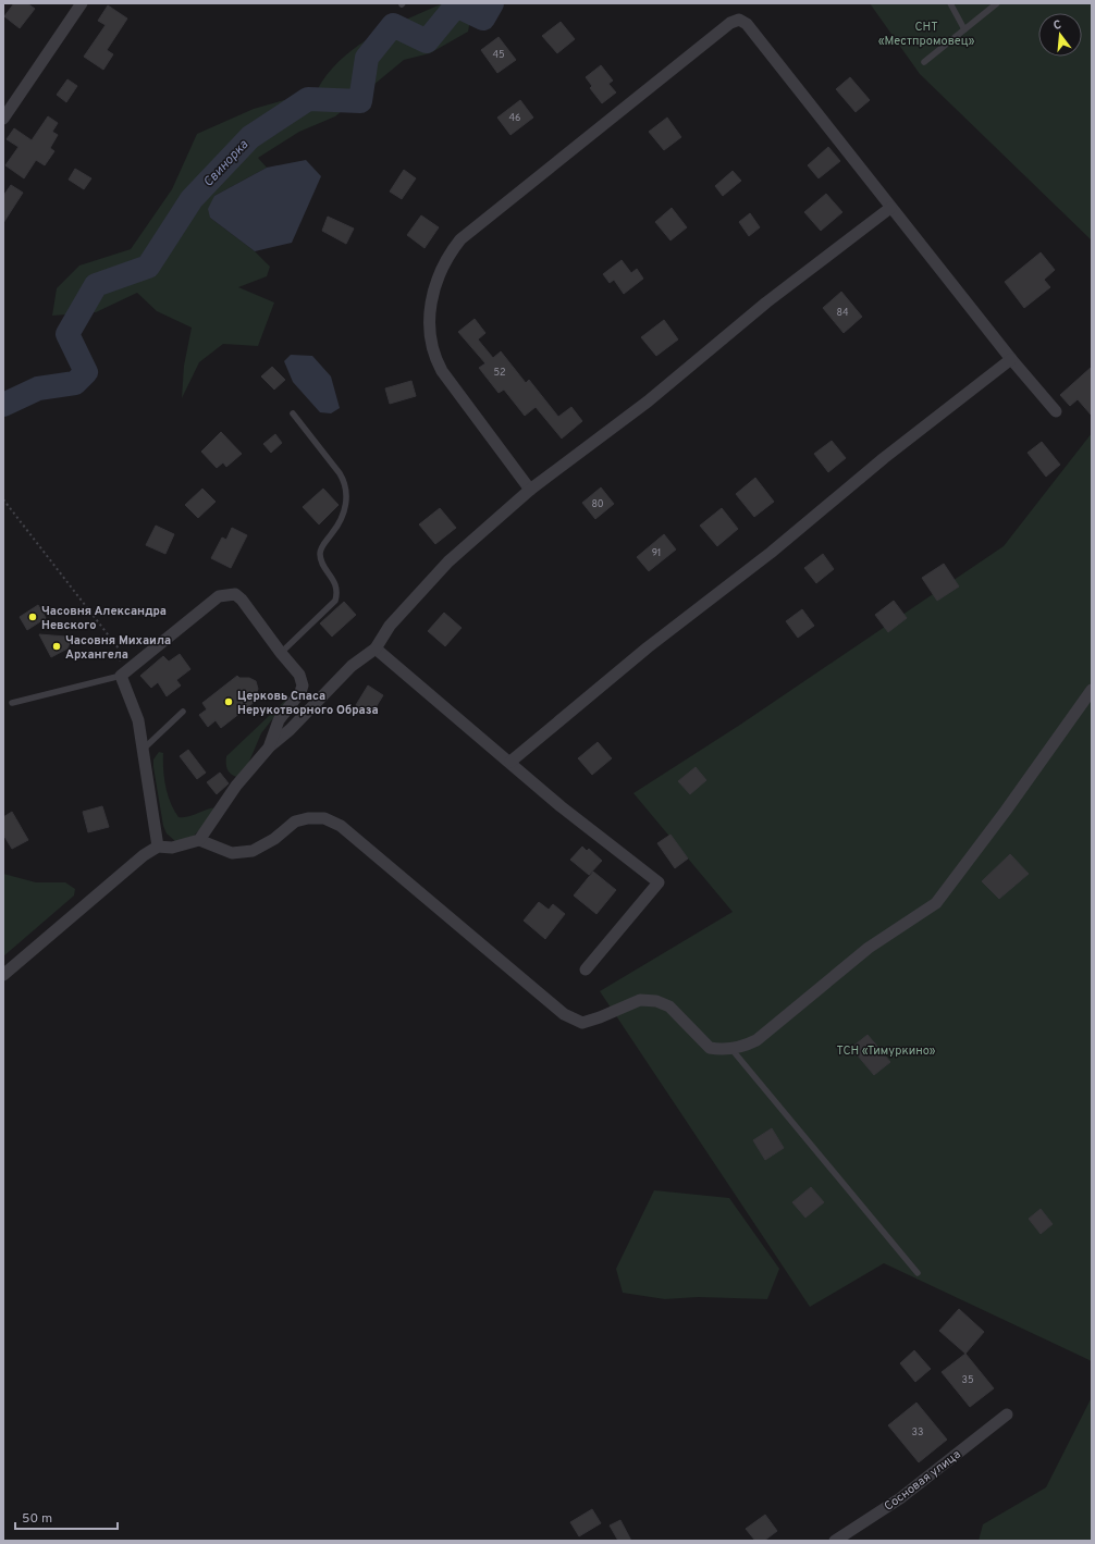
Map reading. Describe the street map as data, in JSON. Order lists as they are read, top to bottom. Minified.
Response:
{"streets":{"street":["Сосновая улица"]},"water":["Свинорка"],"parks":["СНТ «Местпромовец»","ТСН «Тимуркино»"],"places":["Часовня Александра Невского","Часовня Михаила Архангела","Церковь Спаса Нерукотворного Образа"],"house_numbers":["45","46","84","52","80","91","35","33"],"scale_bar":"50 m","north":"top"}
